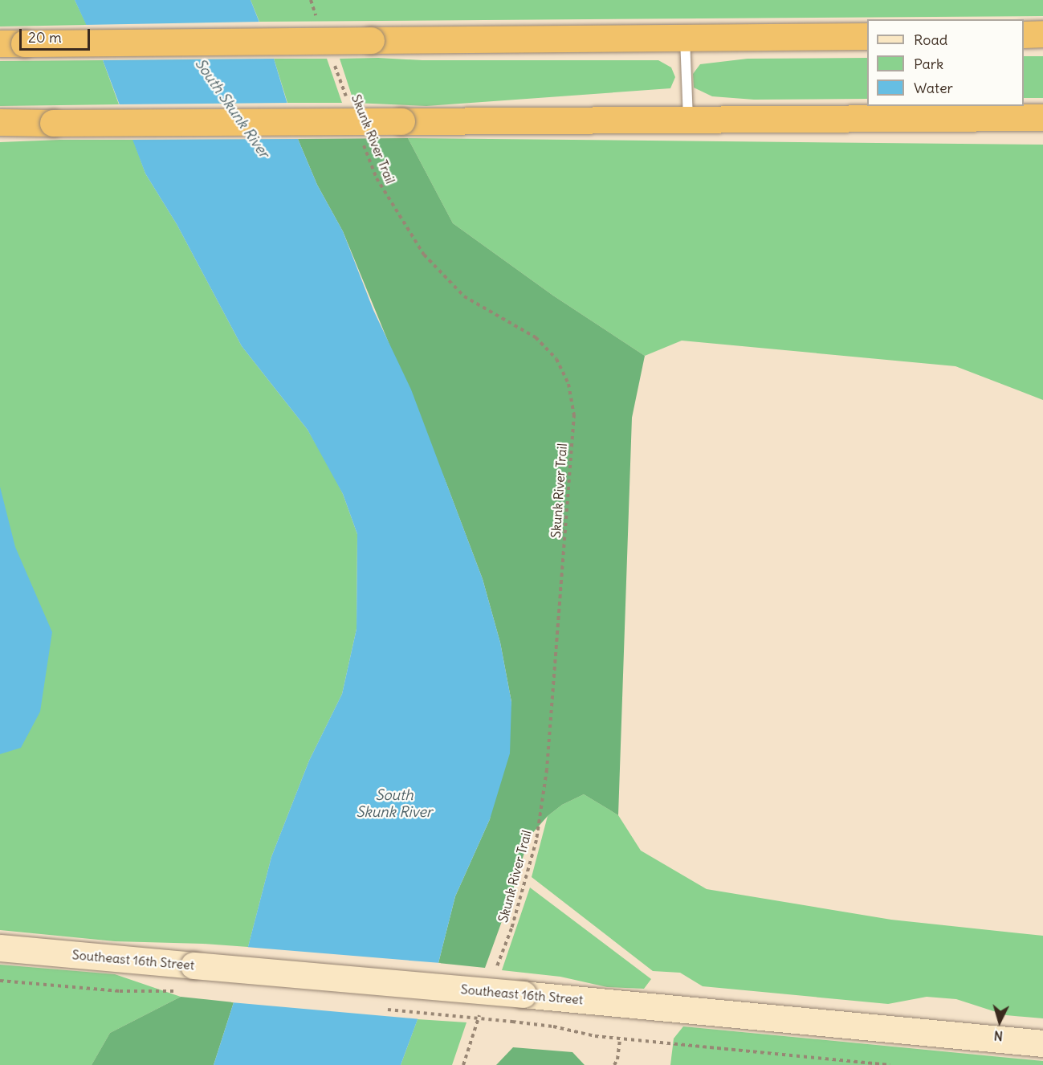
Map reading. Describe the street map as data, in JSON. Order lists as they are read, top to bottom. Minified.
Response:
{"streets":{"main road":["Southeast 16th Street"],"path":["Skunk River Trail"]},"water":["South Skunk River"],"legend":["Road","Park","Water"],"scale_bar":"20 m","north":"bottom"}
